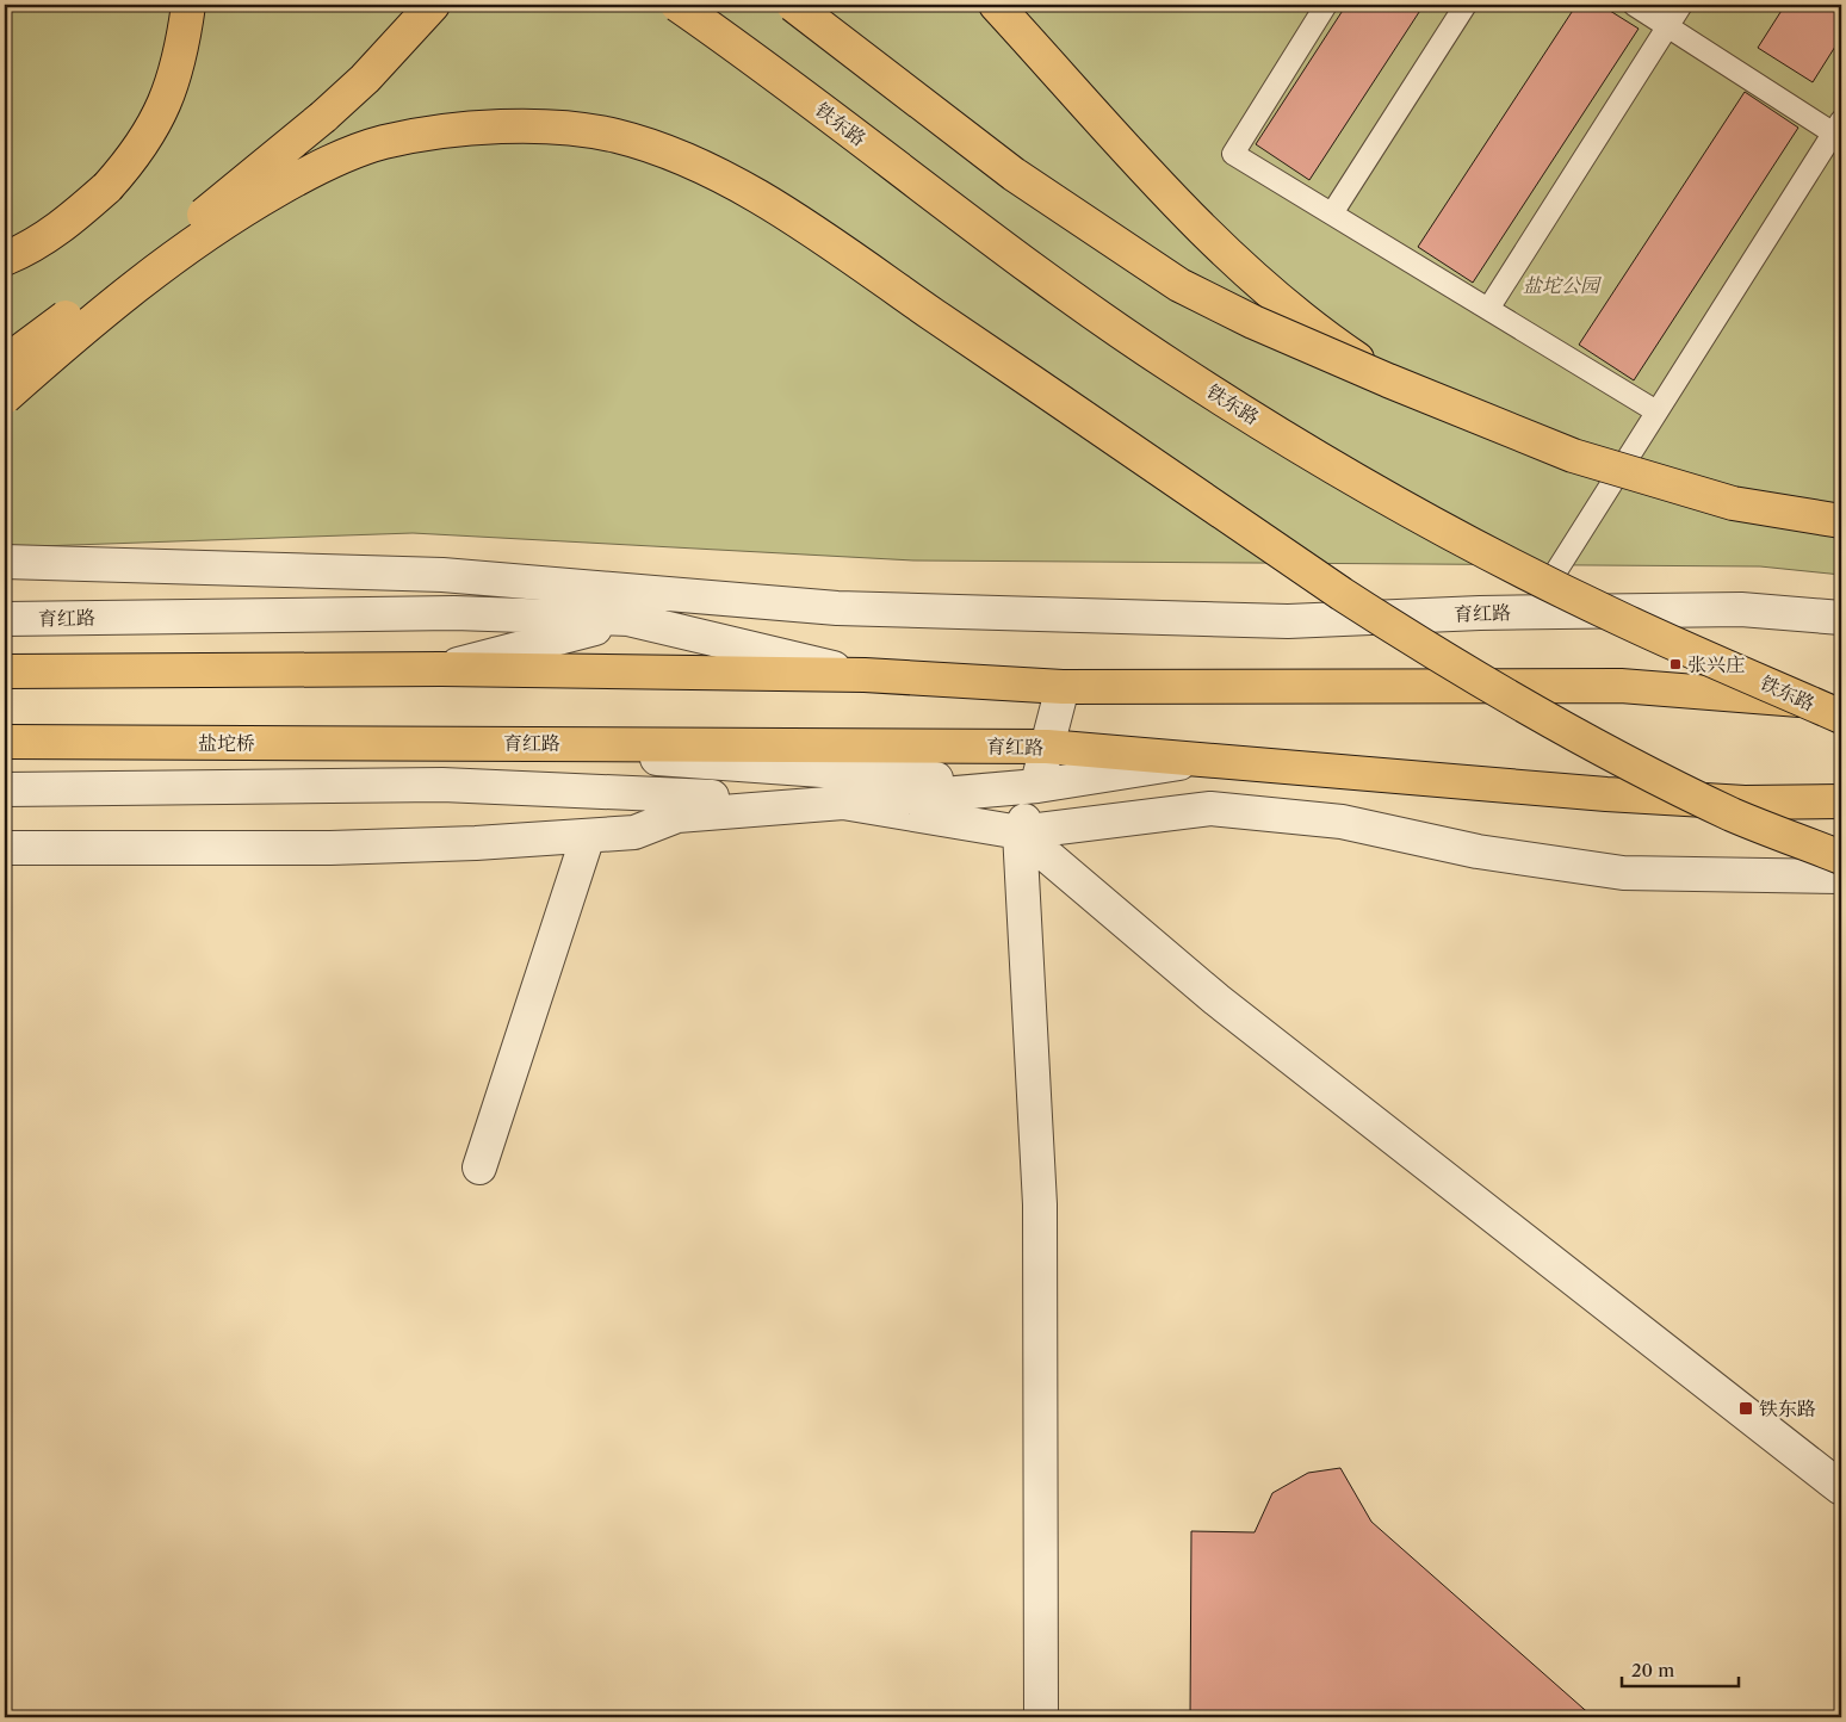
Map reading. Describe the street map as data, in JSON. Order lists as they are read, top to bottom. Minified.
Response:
{"streets":{"highway":["铁东路","育红路","盐坨桥"]},"crossings":[["育红路","盐坨桥"]],"parks":["盐坨公园"],"places":{"transit":["张兴庄","铁东路"]},"scale_bar":"20 m"}
